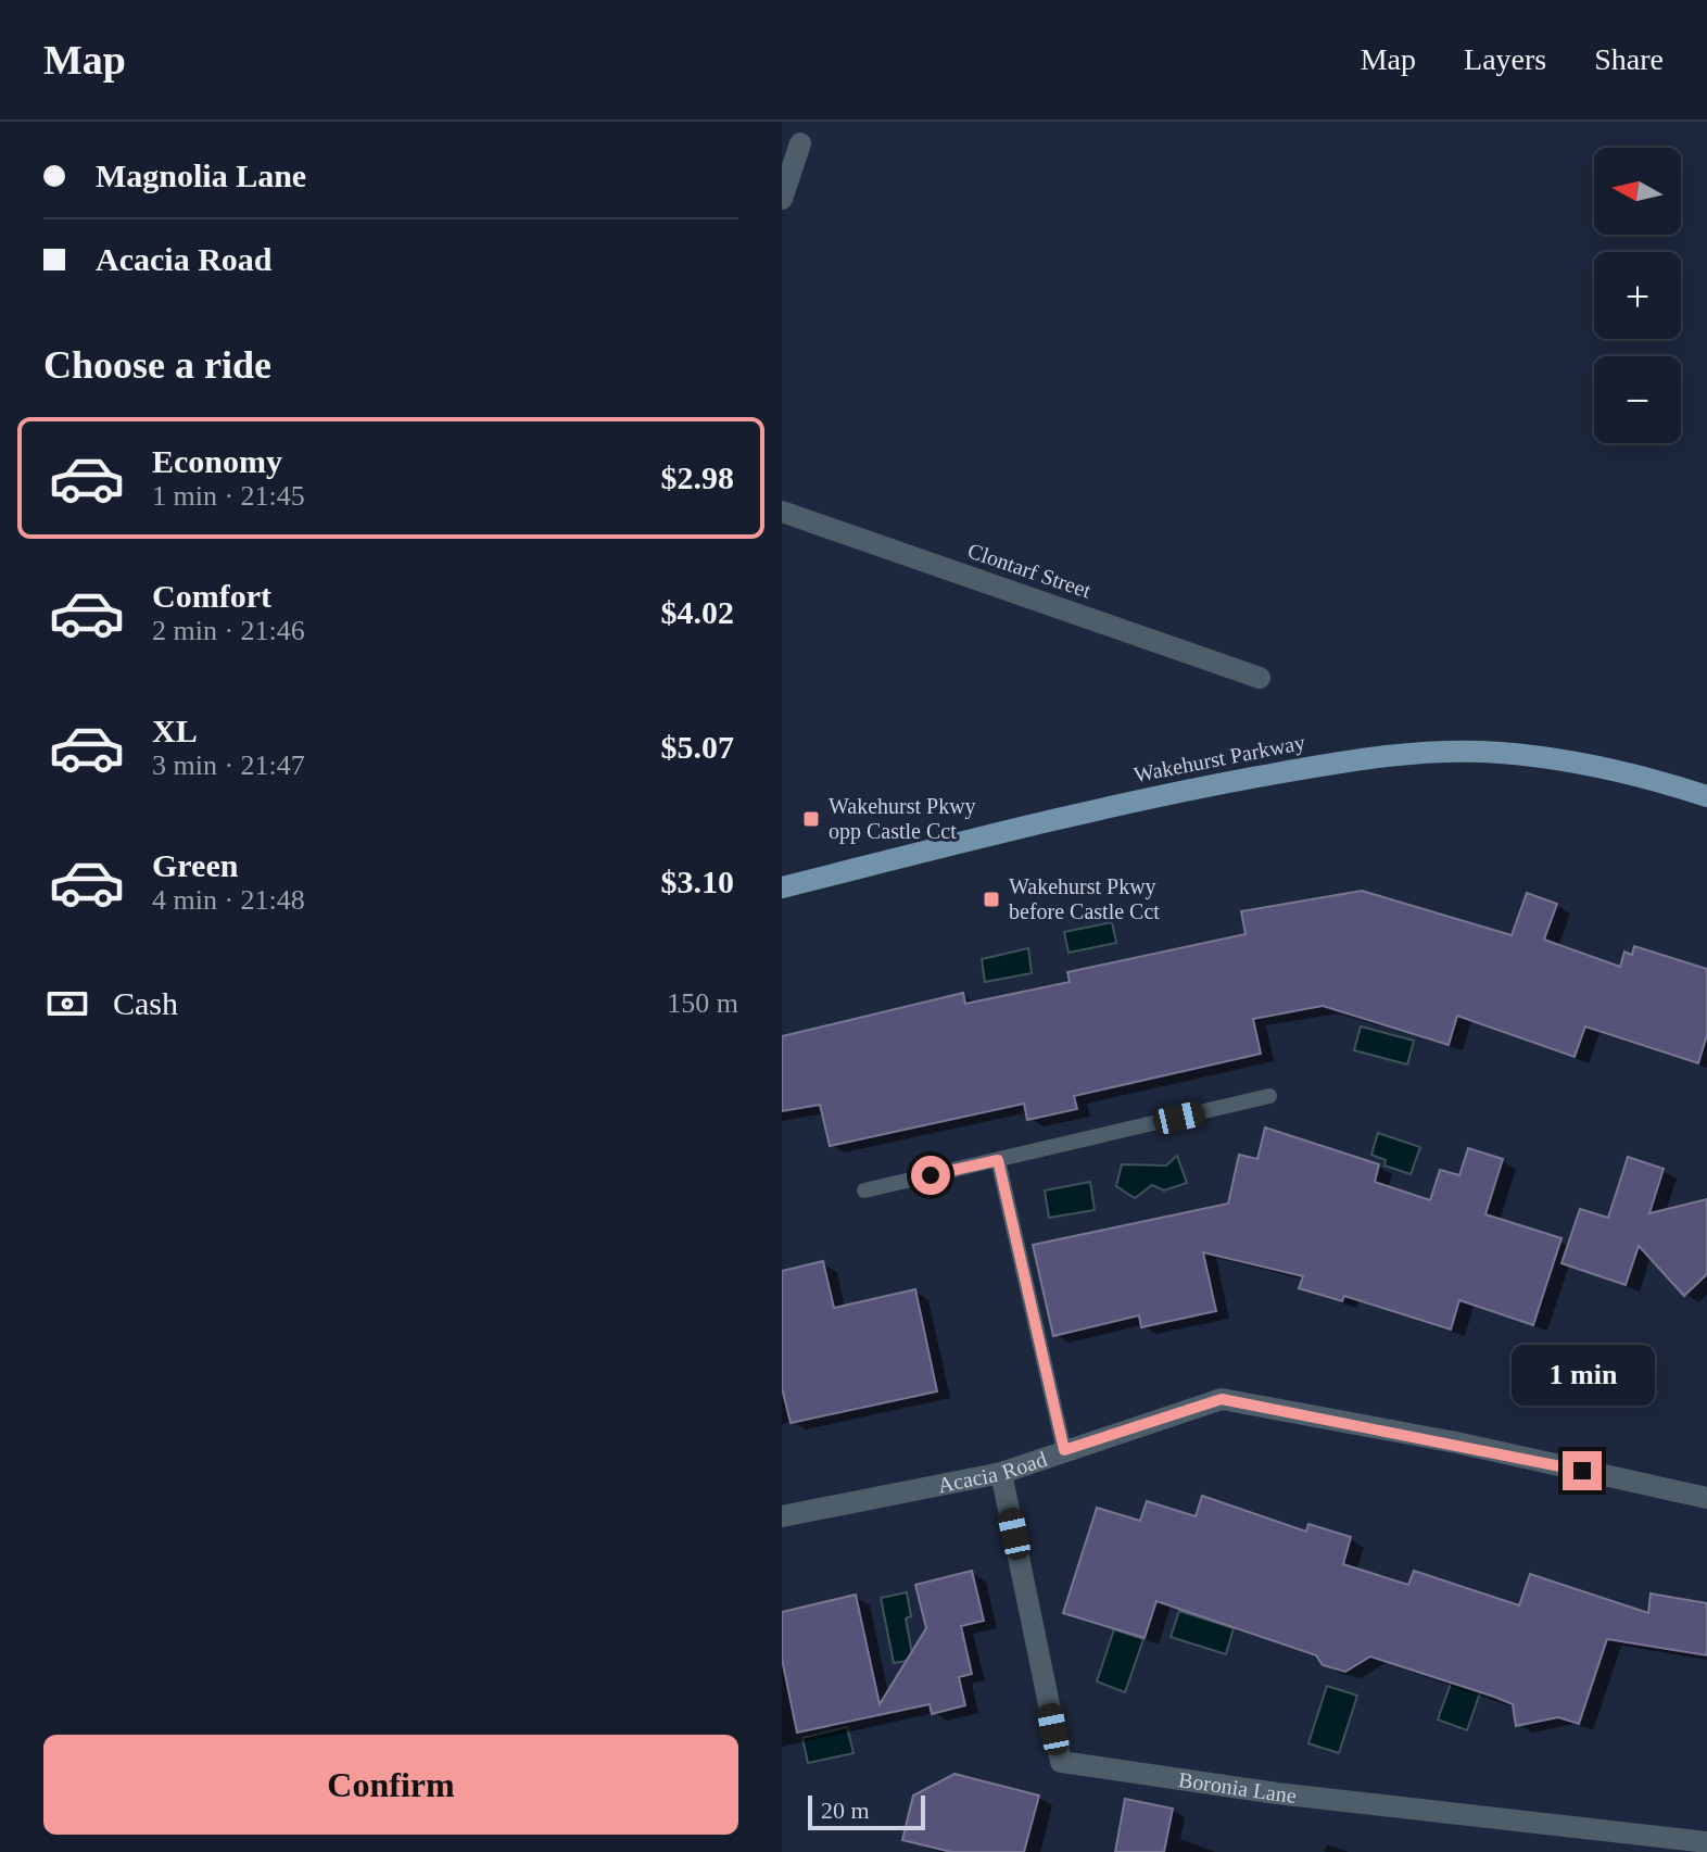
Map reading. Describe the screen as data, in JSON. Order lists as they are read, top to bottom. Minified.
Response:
{"streets":{"main road":["Wakehurst Parkway"],"street":["Clontarf Street","Acacia Road","Boronia Lane"]},"crossings":[["Acacia Road","Boronia Lane"]],"places":{"transit":["Wakehurst Pkwy opp Castle Cct","Wakehurst Pkwy before Castle Cct"]},"scale_bar":"20 m","north":"left","page":{"header":"Map","nav":["Map","Layers","Share"],"banner":["Magnolia Lane","Acacia Road"],"map_buttons":["+","−"],"heading":"Choose a ride","list":[{"name":"Economy","note":"1 min · 21:45","value":"$2.98"},{"name":"Comfort","note":"2 min · 21:46","value":"$4.02"},{"name":"XL","note":"3 min · 21:47","value":"$5.07"},{"name":"Green","note":"4 min · 21:48","value":"$3.10"}],"pay":["Cash","150 m"],"bubble":"1 min","buttons":"Confirm","scale":"20 m"}}
